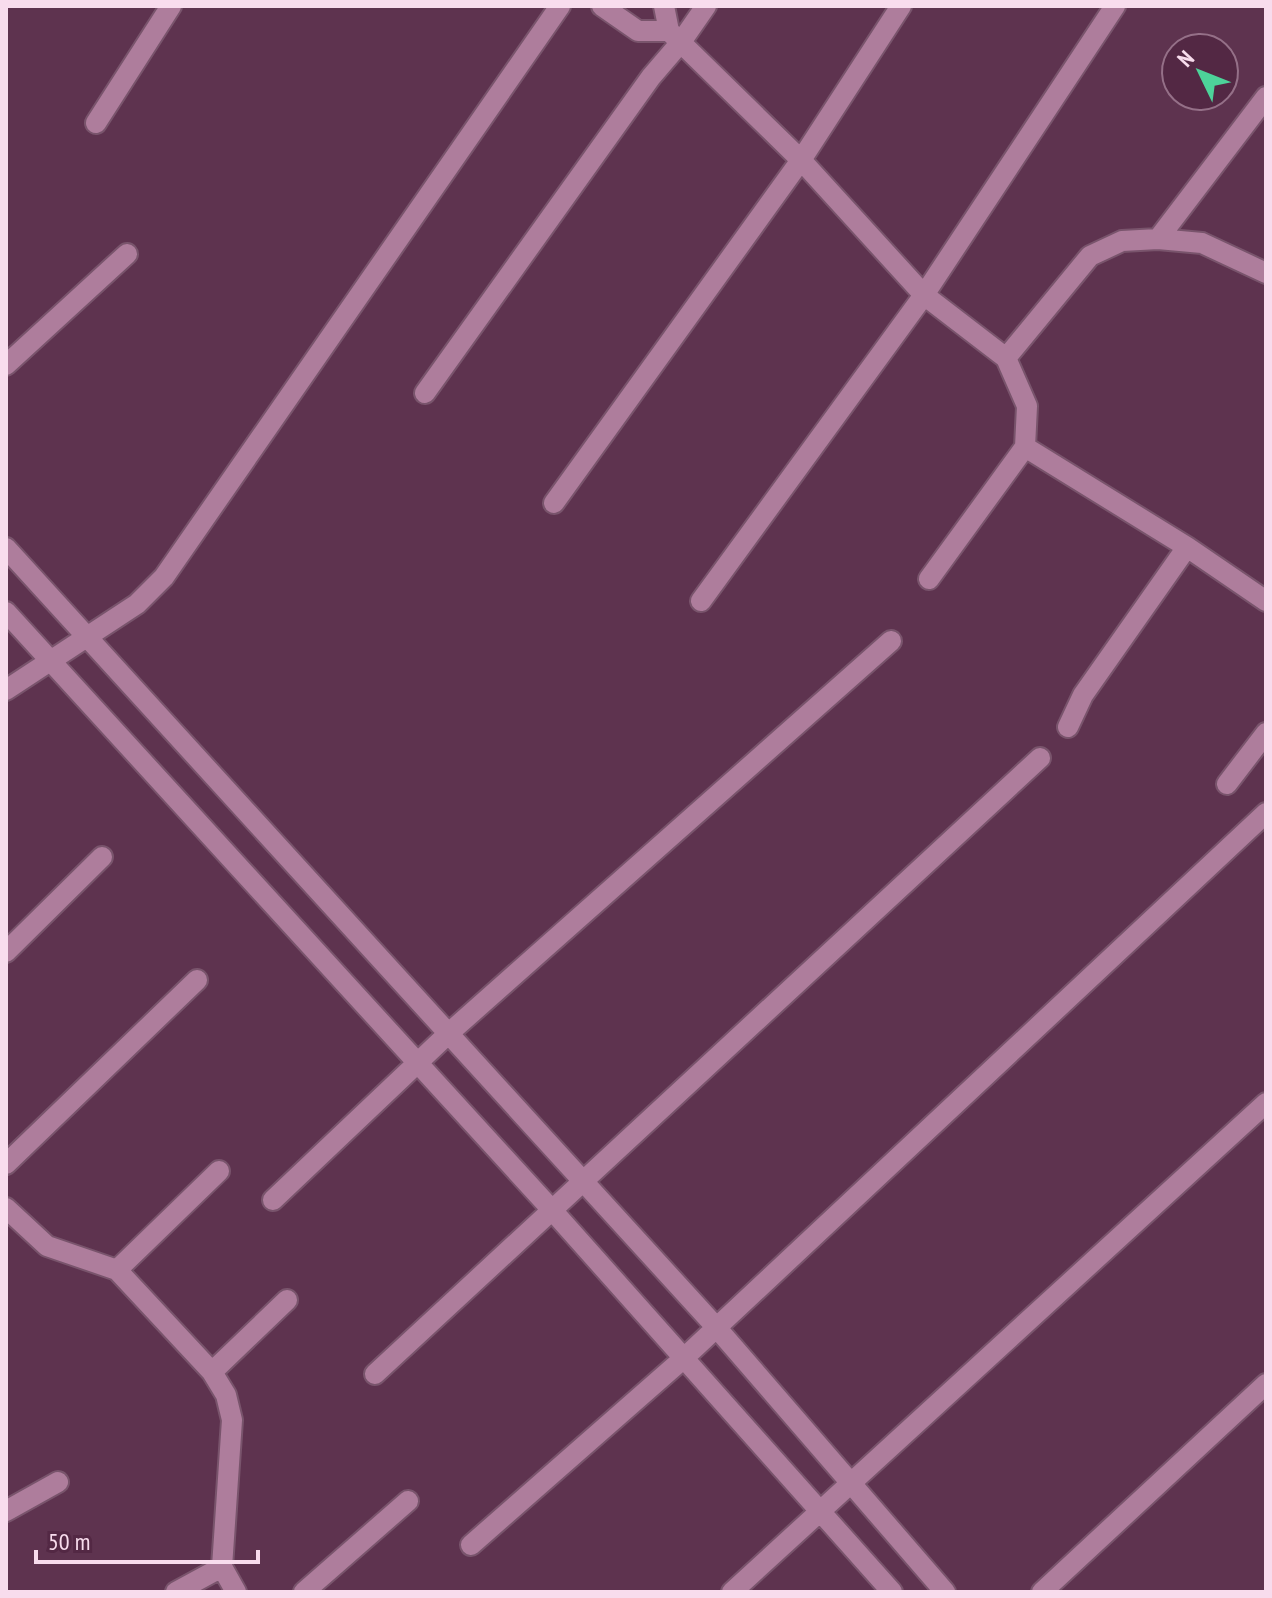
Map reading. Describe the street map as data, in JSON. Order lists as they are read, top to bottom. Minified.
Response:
{"scale_bar":"50 m","north":"top left"}
